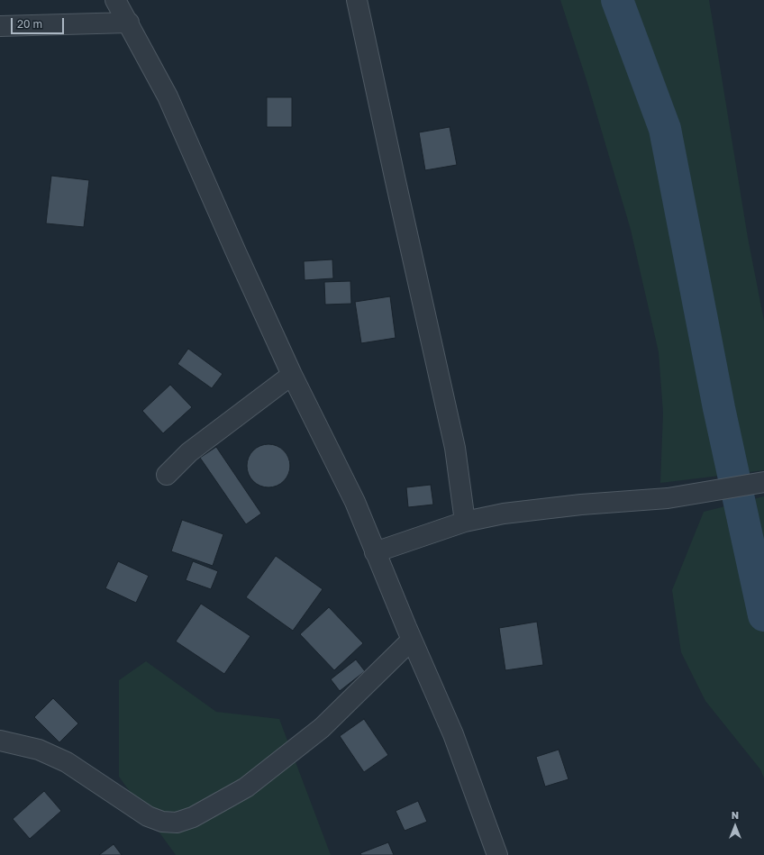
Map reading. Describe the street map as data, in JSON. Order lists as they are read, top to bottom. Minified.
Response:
{"scale_bar":"20 m","north":"top"}
